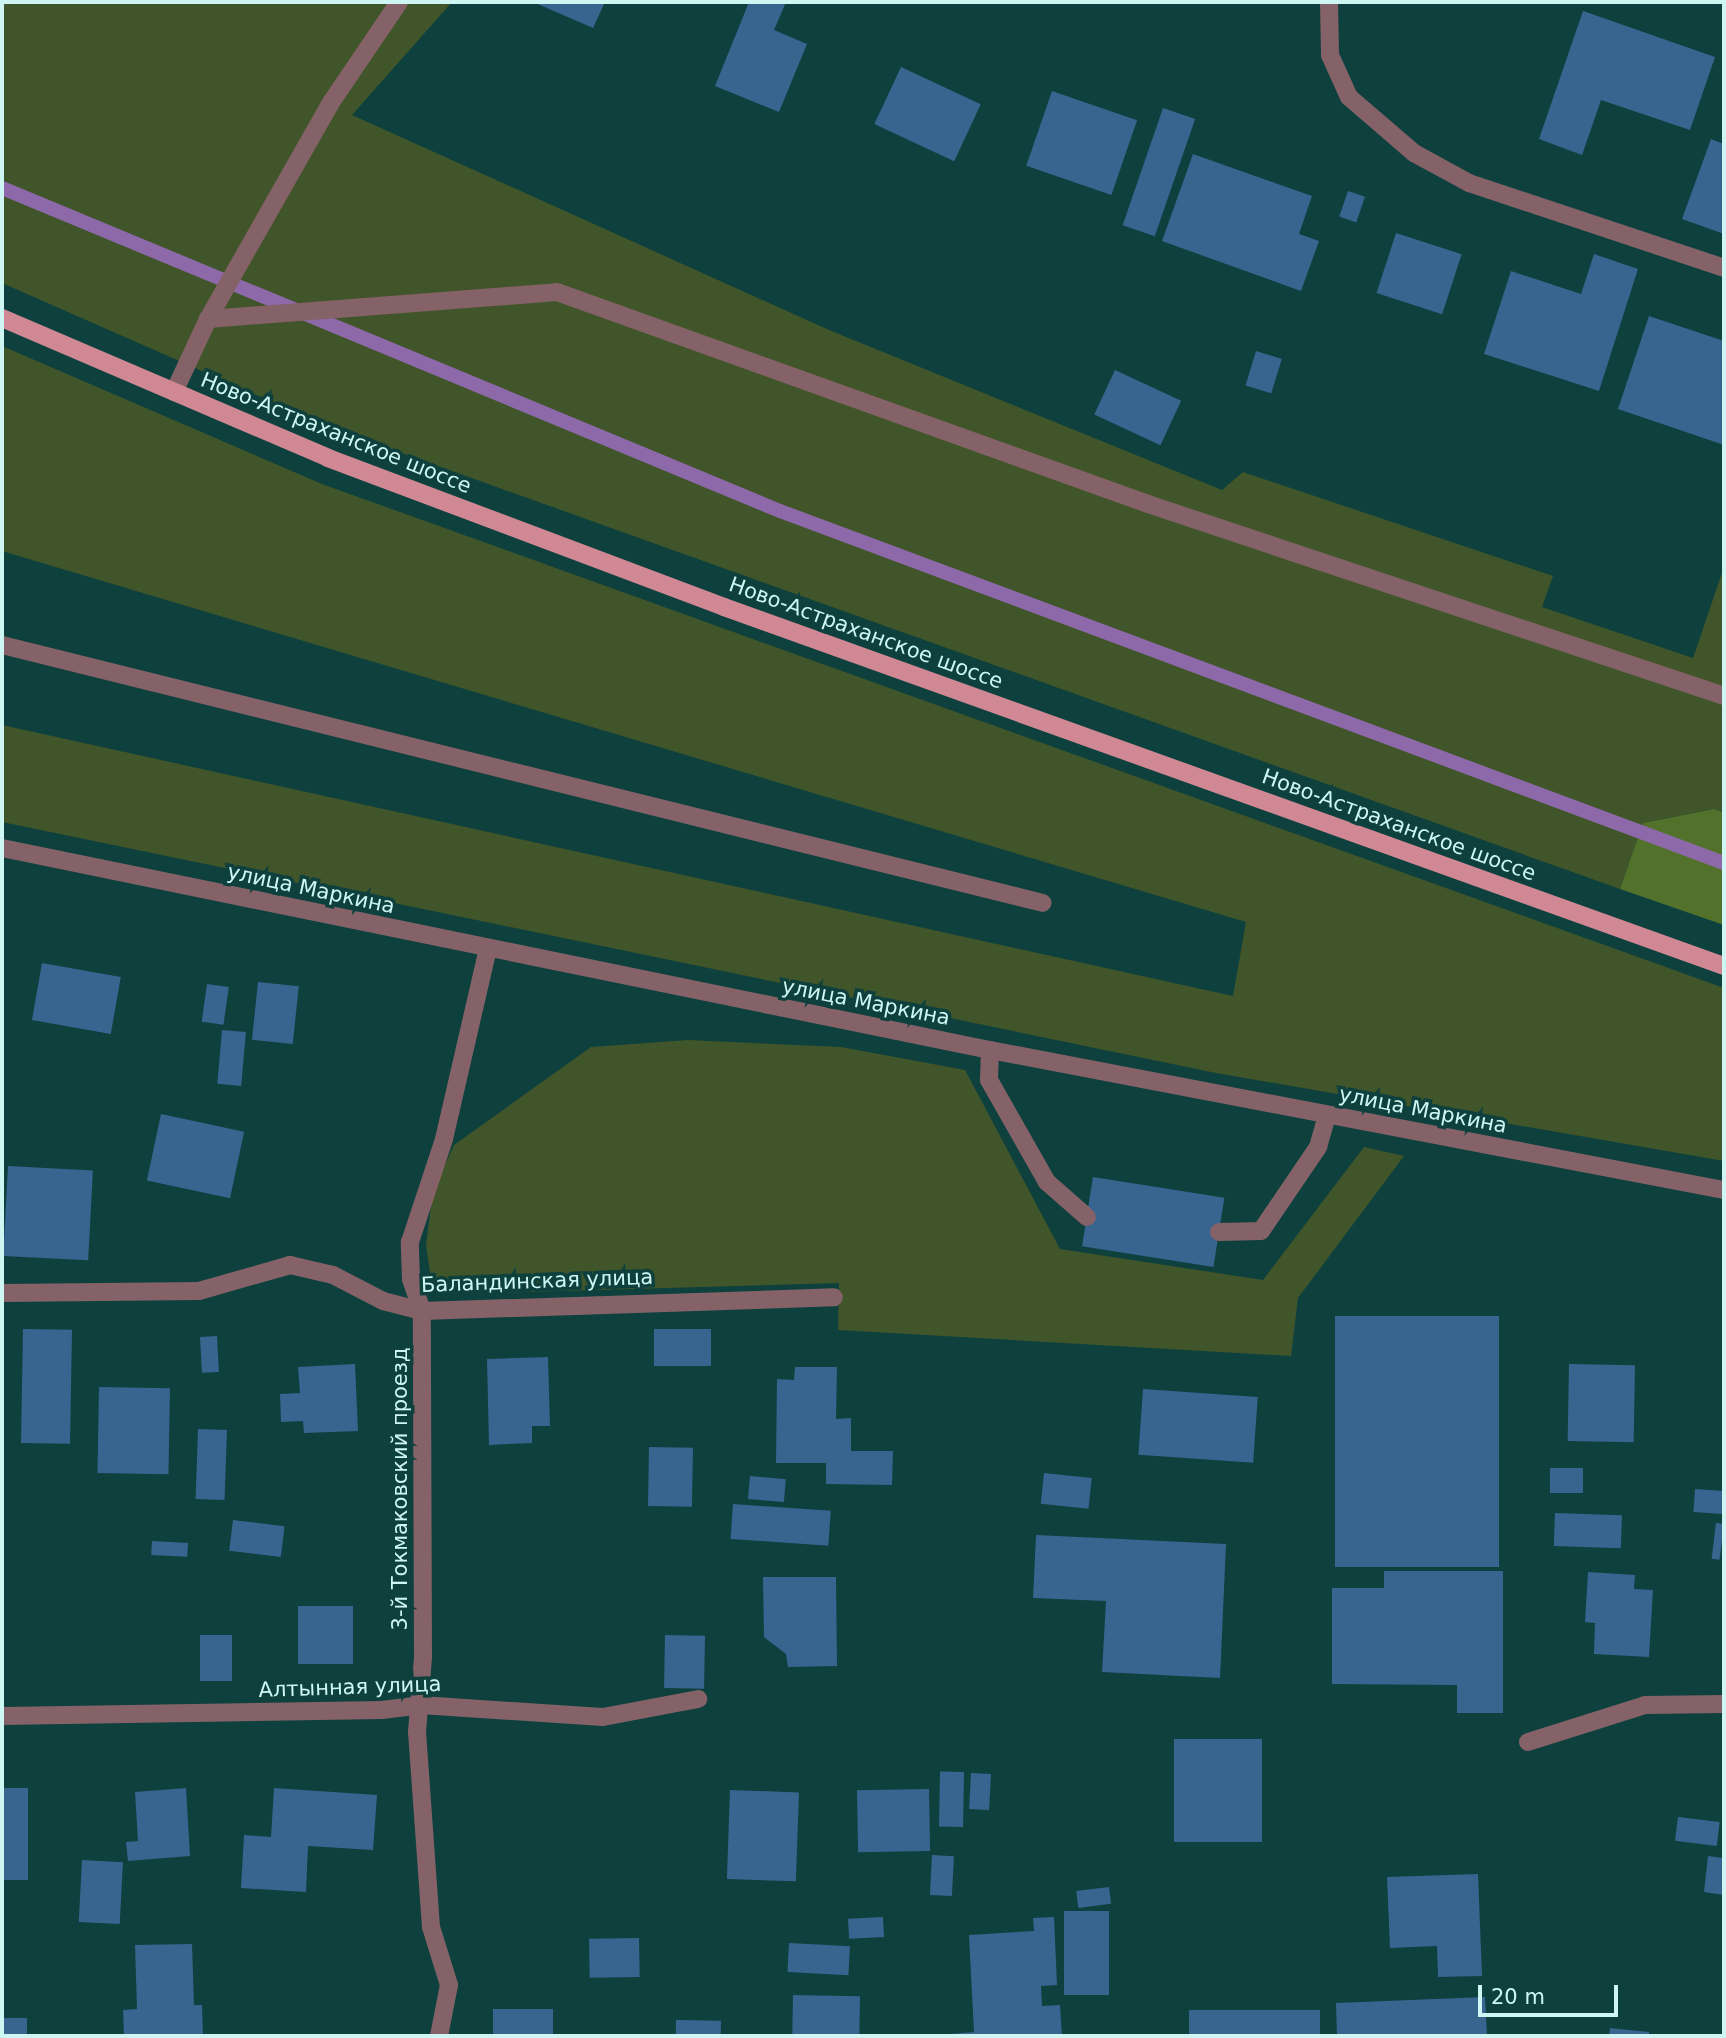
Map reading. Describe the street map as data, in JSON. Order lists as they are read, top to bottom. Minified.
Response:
{"streets":{"main road":["Ново-Астраханское шоссе"],"street":["улица Маркина","Баландинская улица","3-й Токмаковский проезд","Алтынная улица"]},"crossings":[["улица Маркина","3-й Токмаковский проезд"],["Баландинская улица","3-й Токмаковский проезд"],["3-й Токмаковский проезд","Алтынная улица"]],"scale_bar":"20 m"}
